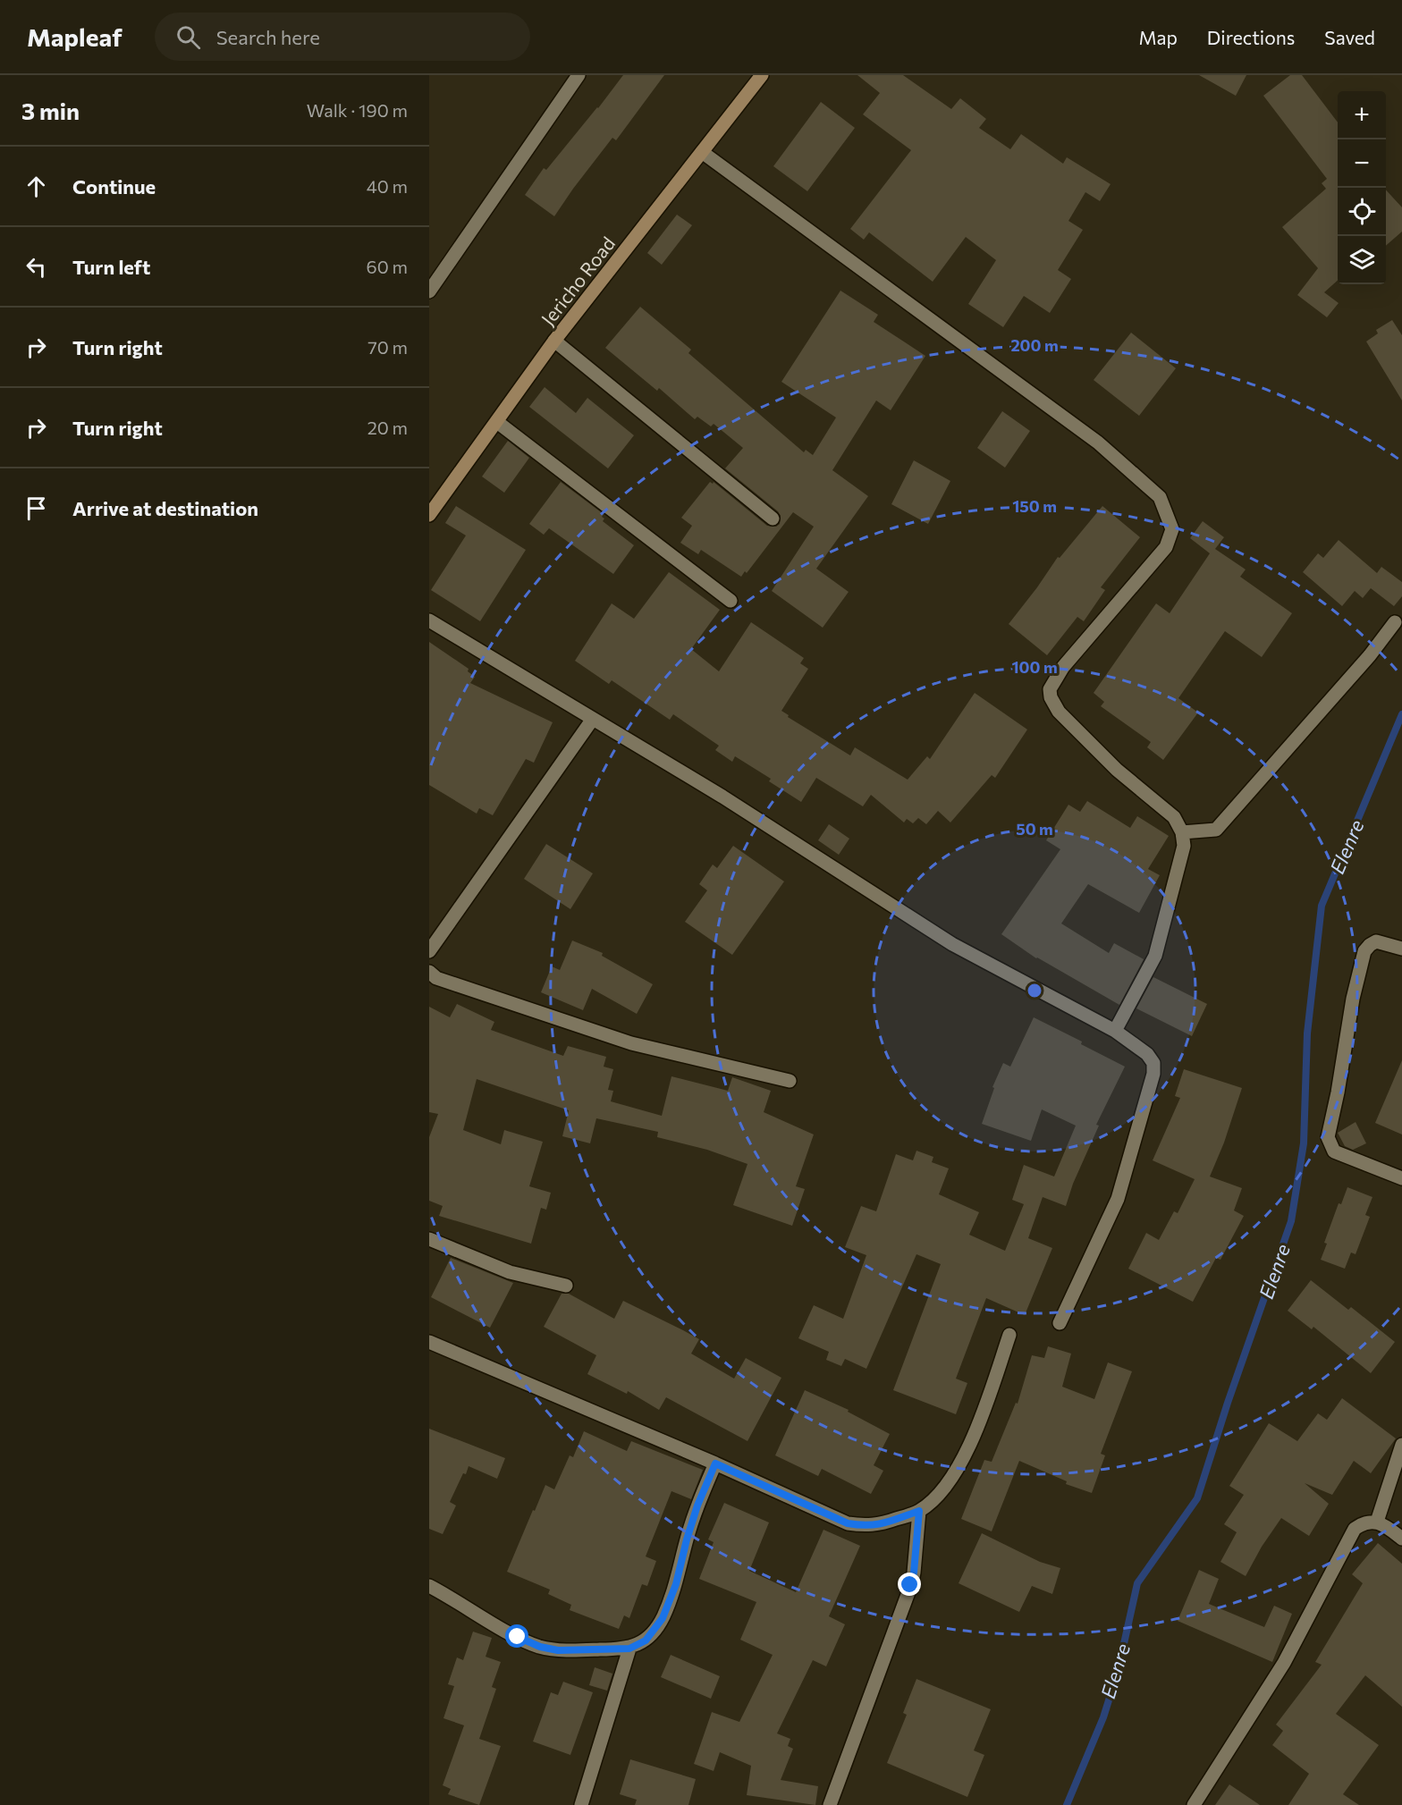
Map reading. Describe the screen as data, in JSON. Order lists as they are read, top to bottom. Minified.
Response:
{"streets":{"street":["Jericho Road"]},"water":["Elenre"],"page":{"header":"Mapleaf","search":"Search here","nav":["Map","Directions","Saved"],"heading":["3 min","Walk · 190 m"],"map_buttons":["+","−"],"list":[["Continue","40 m"],["Turn left","60 m"],["Turn right","70 m"],["Turn right","20 m"],"Arrive at destination"]},"rings":["200 m","150 m","100 m","50 m"]}
